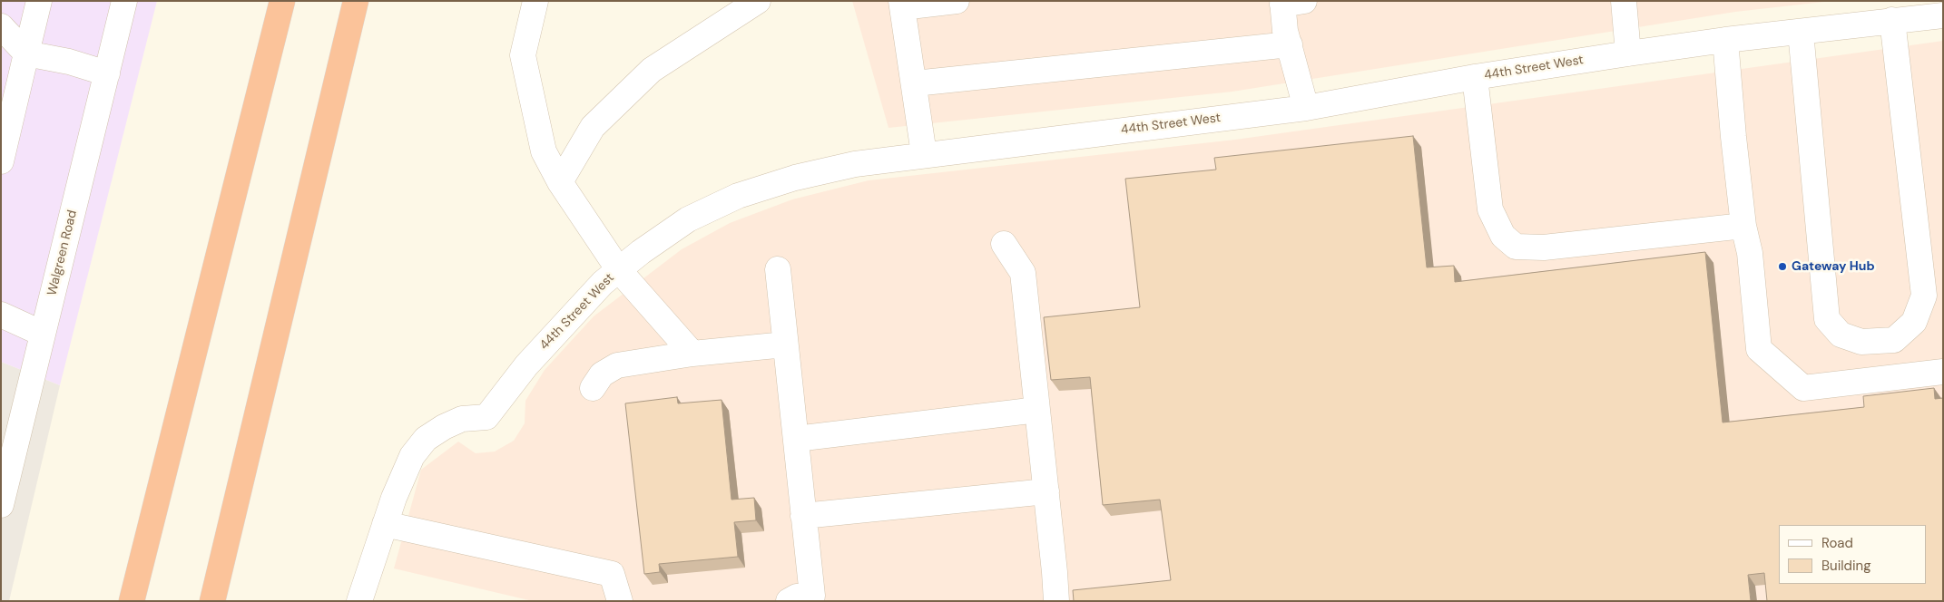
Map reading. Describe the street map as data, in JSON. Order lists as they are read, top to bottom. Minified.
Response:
{"streets":{"street":["44th Street West","Walgreen Road"]},"places":["Gateway Hub"],"legend":["Road","Building"]}
